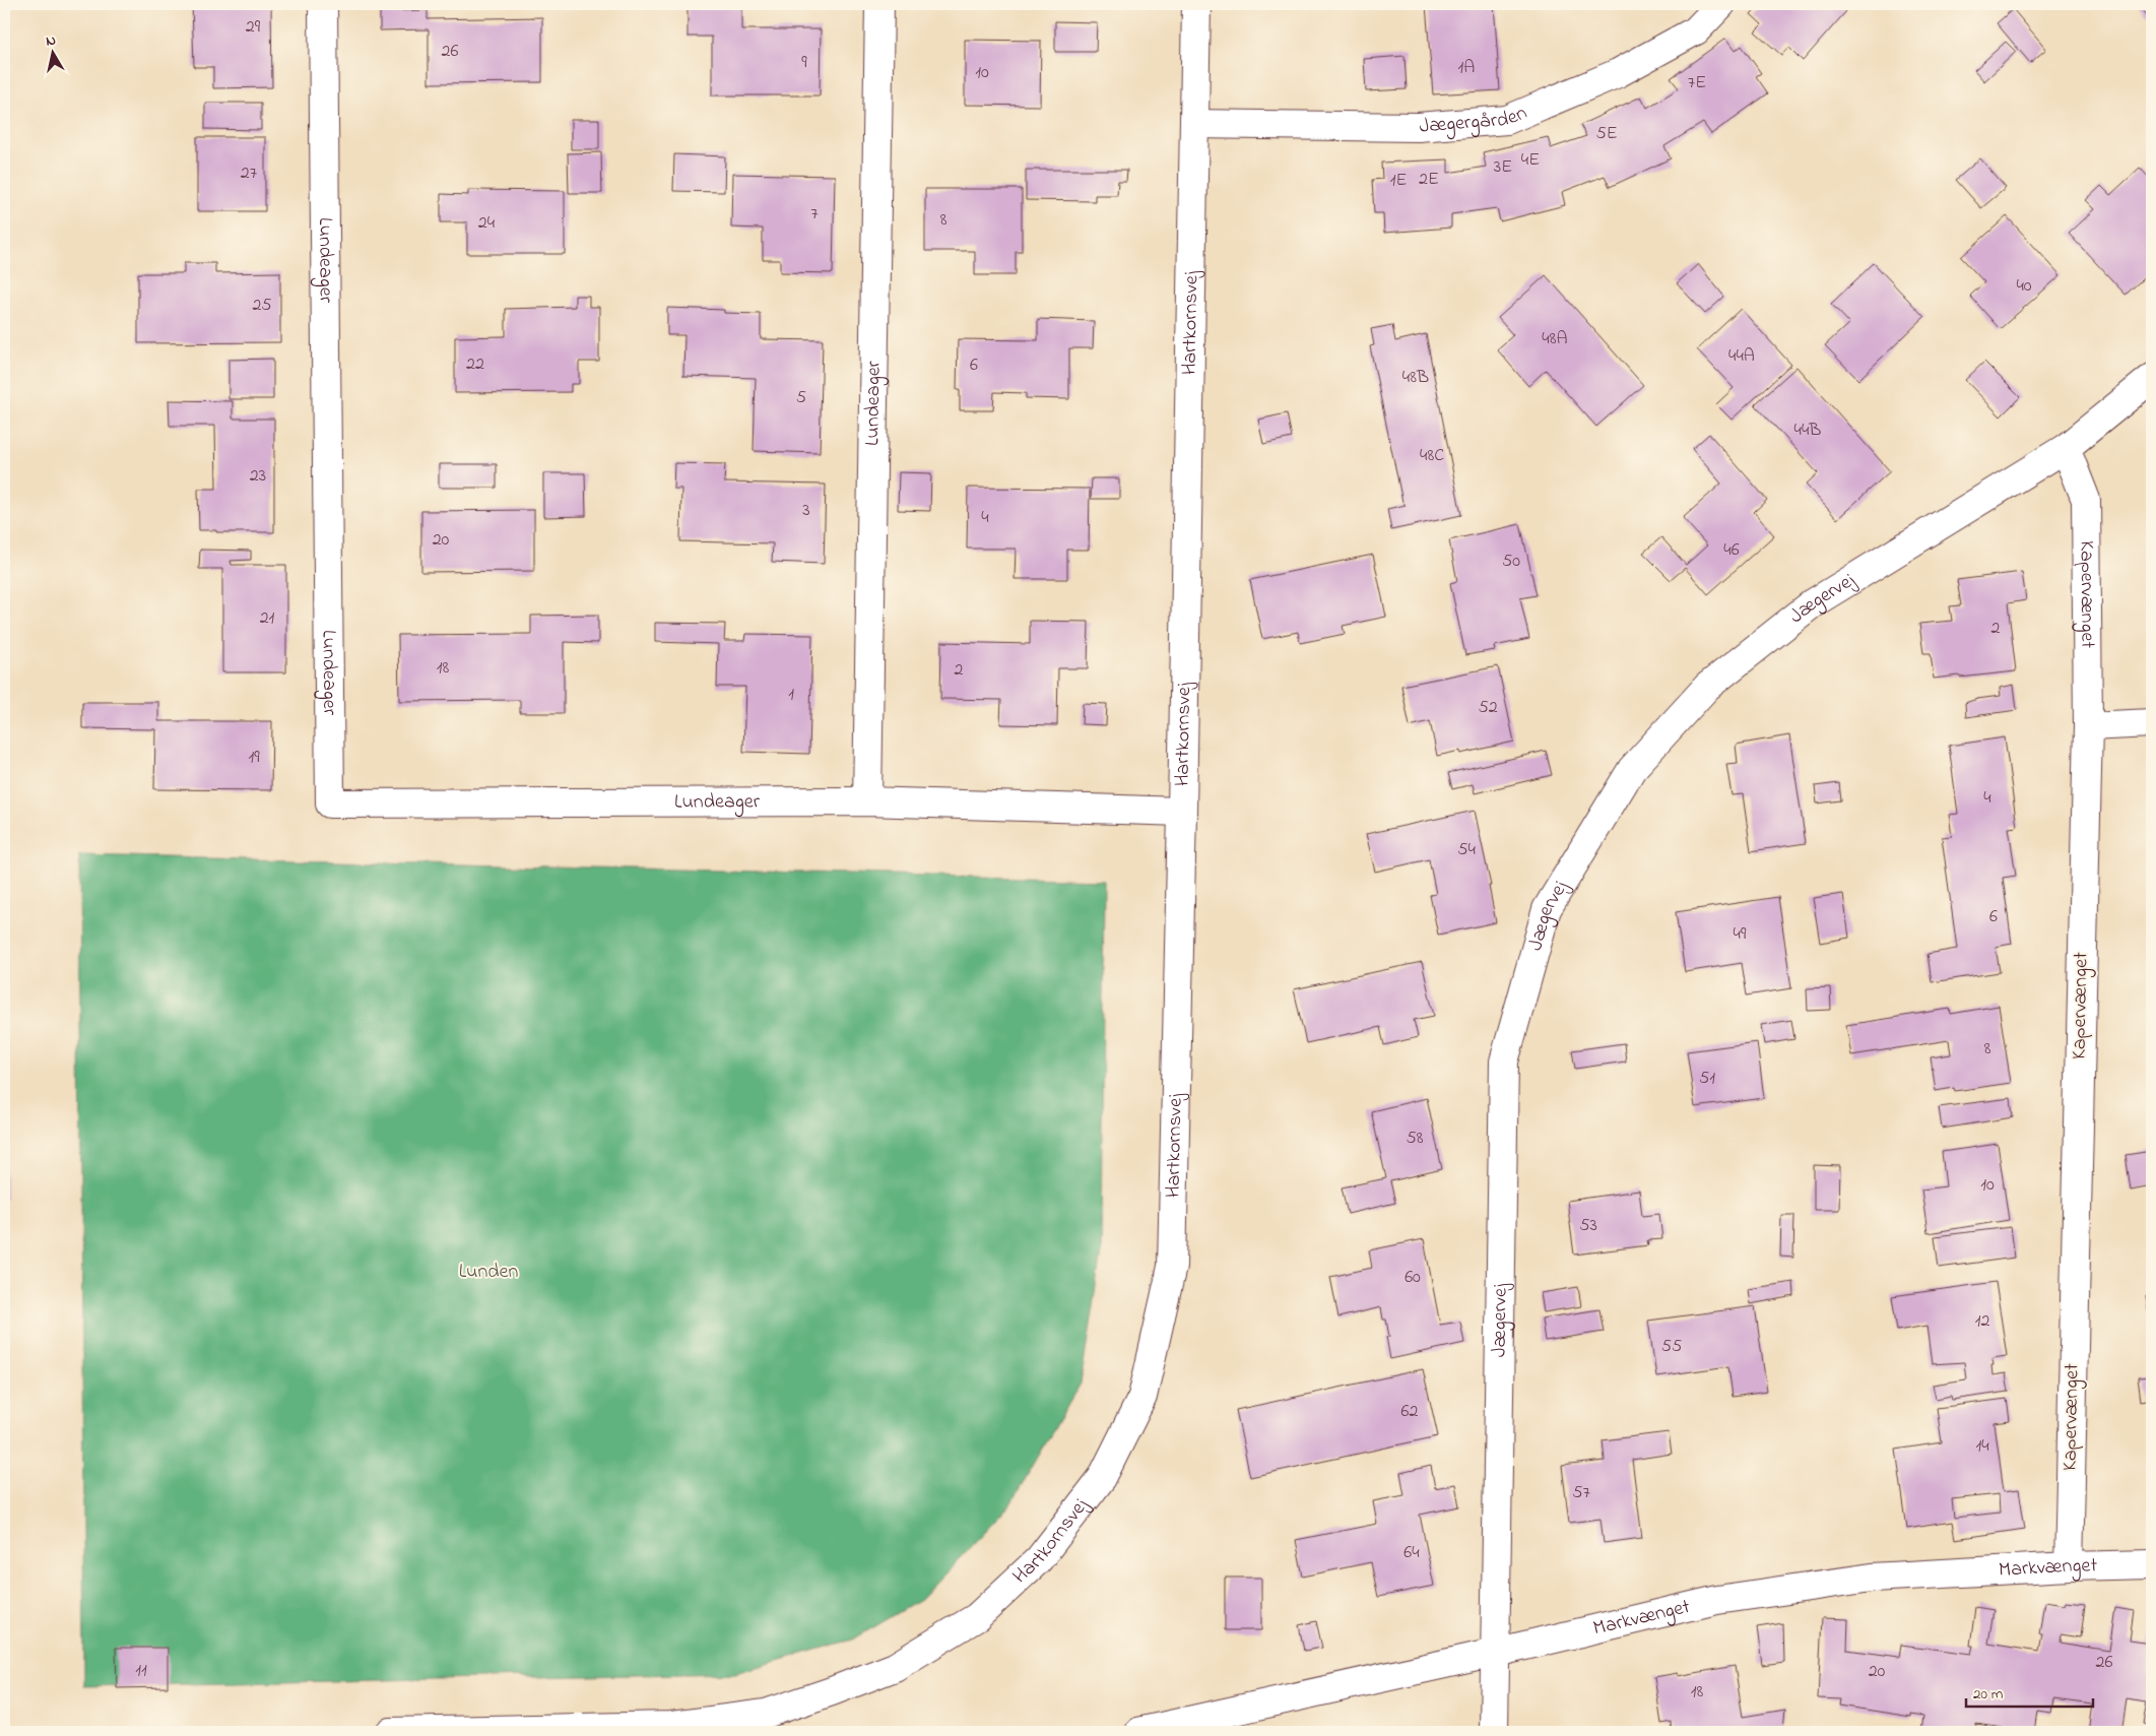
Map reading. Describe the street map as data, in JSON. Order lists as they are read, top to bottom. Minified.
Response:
{"streets":{"street":["Jægergården","Lundeager","Hartkornsvej","Kapervænget","Jægervej","Markvænget"]},"crossings":[["Jægergården","Hartkornsvej"],["Lundeager","Hartkornsvej"],["Kapervænget","Jægervej"],["Kapervænget","Markvænget"],["Jægervej","Markvænget"]],"parks":["Lunden"],"house_numbers":["29","26","9","1A","10","7E","5E","4E","3E","27","2E","1E","7","8","24","40","25","48A","44A","22","6","48B","5","44B","48C","23","3","4","20","46","50","21","2","18","2","1","52","19","4","54","6","49","8","51","58","10","53","60","12","55","62","14","57","64","26","11","20","18"],"scale_bar":"20 m","north":"top"}
